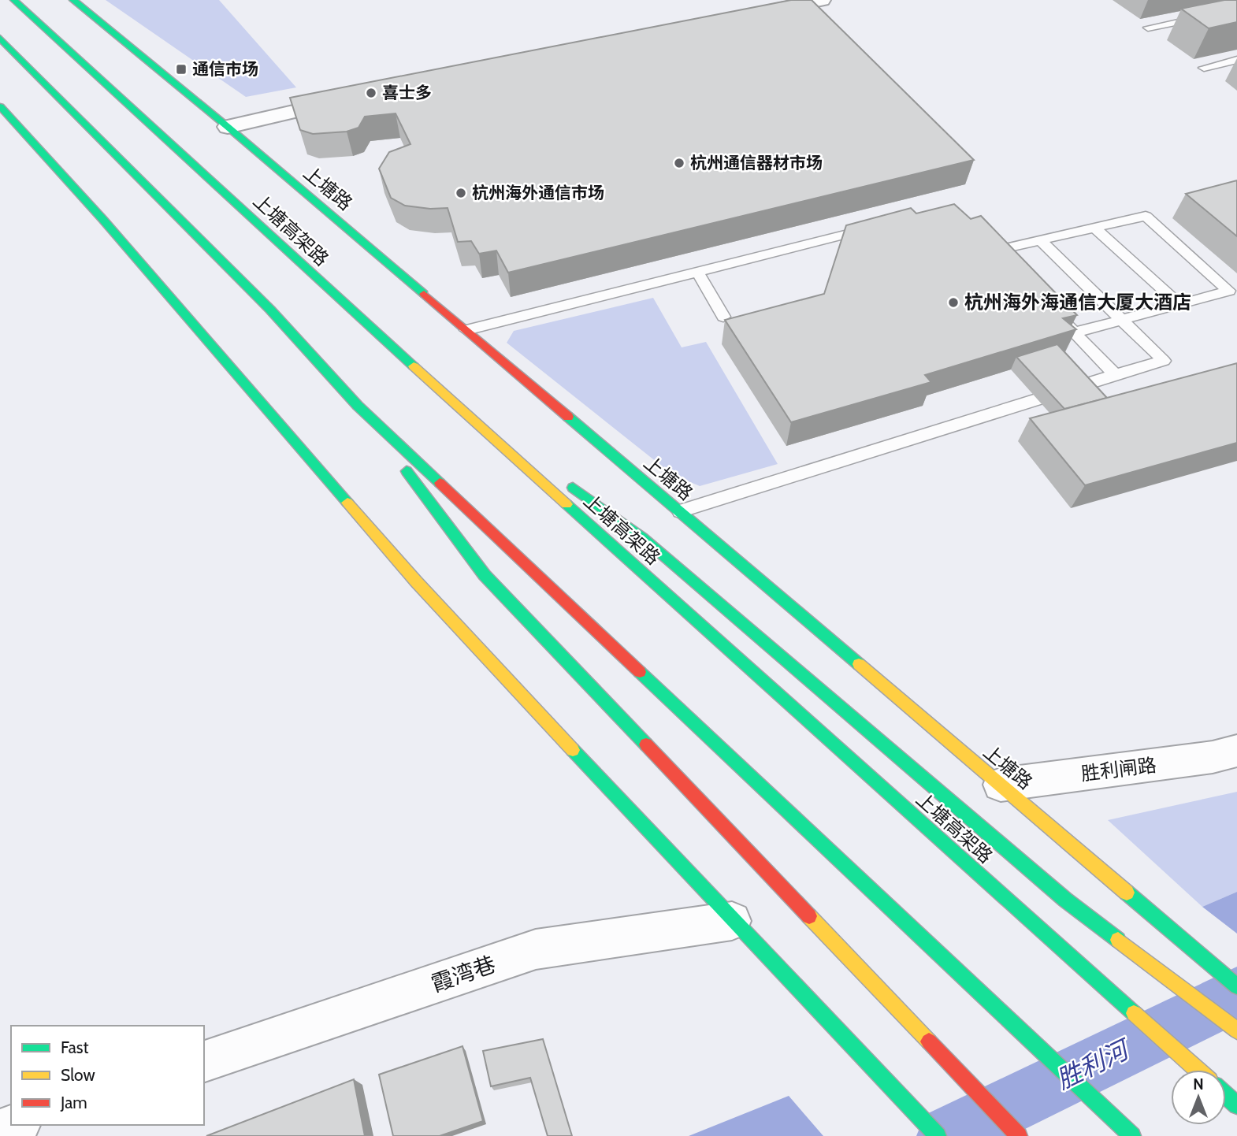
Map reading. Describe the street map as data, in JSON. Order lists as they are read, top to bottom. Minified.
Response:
{"streets":{"main road":["上塘路","上塘高架路"],"street":["胜利闸路","霞湾巷"]},"crossings":[["上塘路","胜利闸路"]],"water":["胜利河"],"places":{"transit":["通信市场"],"other":["喜士多","杭州通信器材市场","杭州海外通信市场","杭州海外海通信大厦大酒店"]},"legend":["Fast","Slow","Jam"],"north":"top"}
